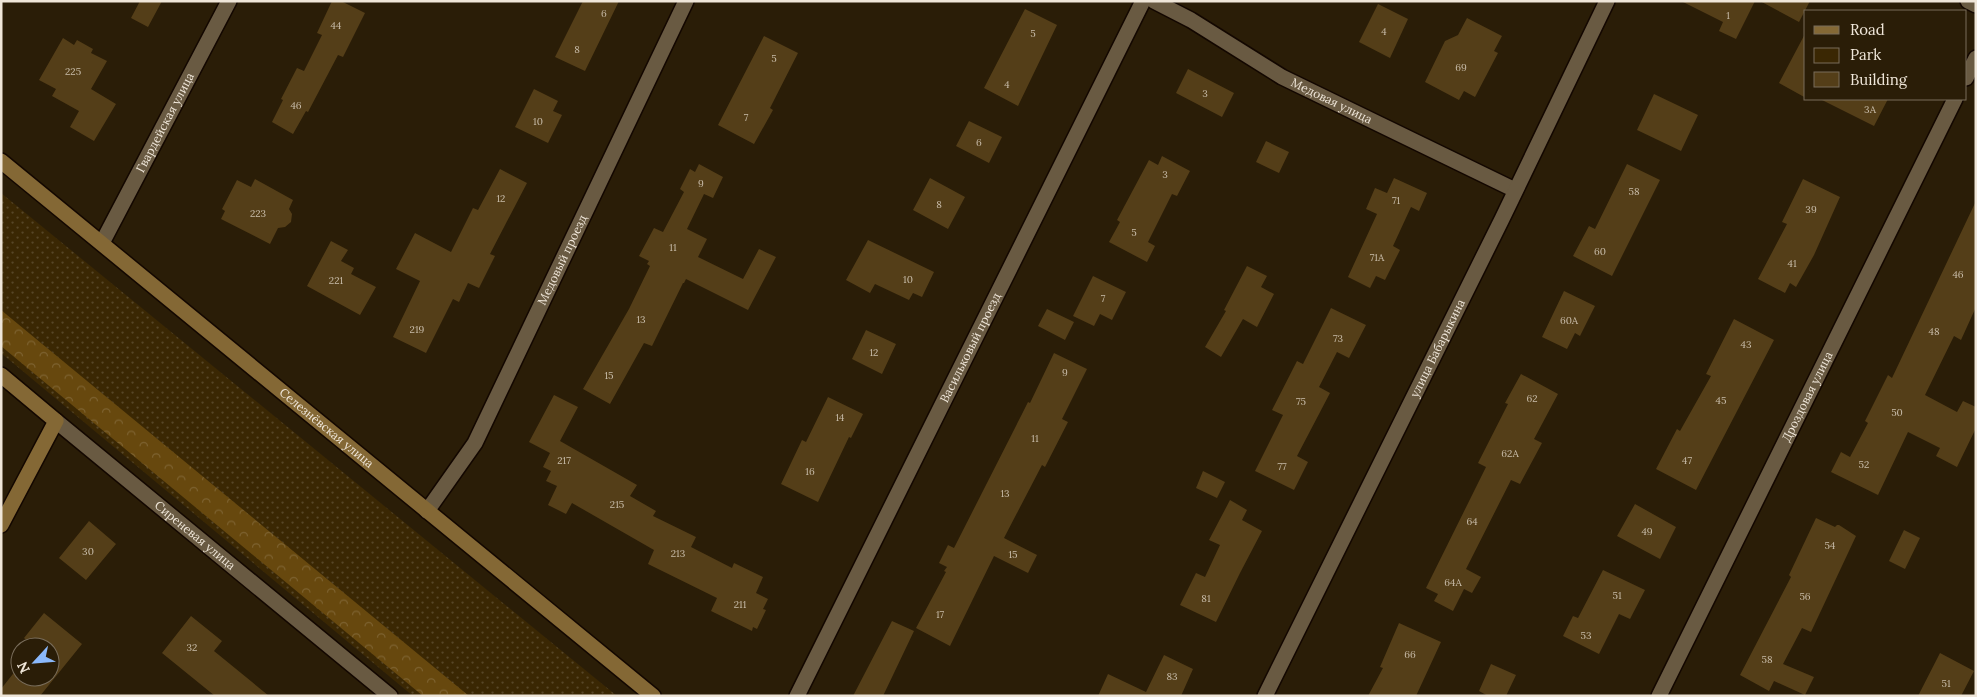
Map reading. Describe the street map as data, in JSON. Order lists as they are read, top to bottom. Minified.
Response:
{"streets":{"street":["Медовая улица","Гвардейская улица","Медовый проезд","Васильковый проезд","улица Бабарыкина","Дроздовая улица","Селезнёвская улица","Сиреневая улица"]},"crossings":[["Медовая улица","улица Бабарыкина"],["Гвардейская улица","Селезнёвская улица"],["Медовый проезд","Селезнёвская улица"]],"house_numbers":["6","1","44","4","5","8","5","69","225","4","3","46","3А","7","10","6","3","9","58","12","71","8","39","223","5","11","60","71А","41","46","10","221","7","13","60А","219","48","73","43","12","9","15","62","45","75","50","14","11","62А","217","47","52","77","16","13","215","64","49","54","30","213","15","64А","51","56","81","211","17","53","32","66","58","83","51"],"legend":["Road","Park","Building"],"north":"bottom left"}
